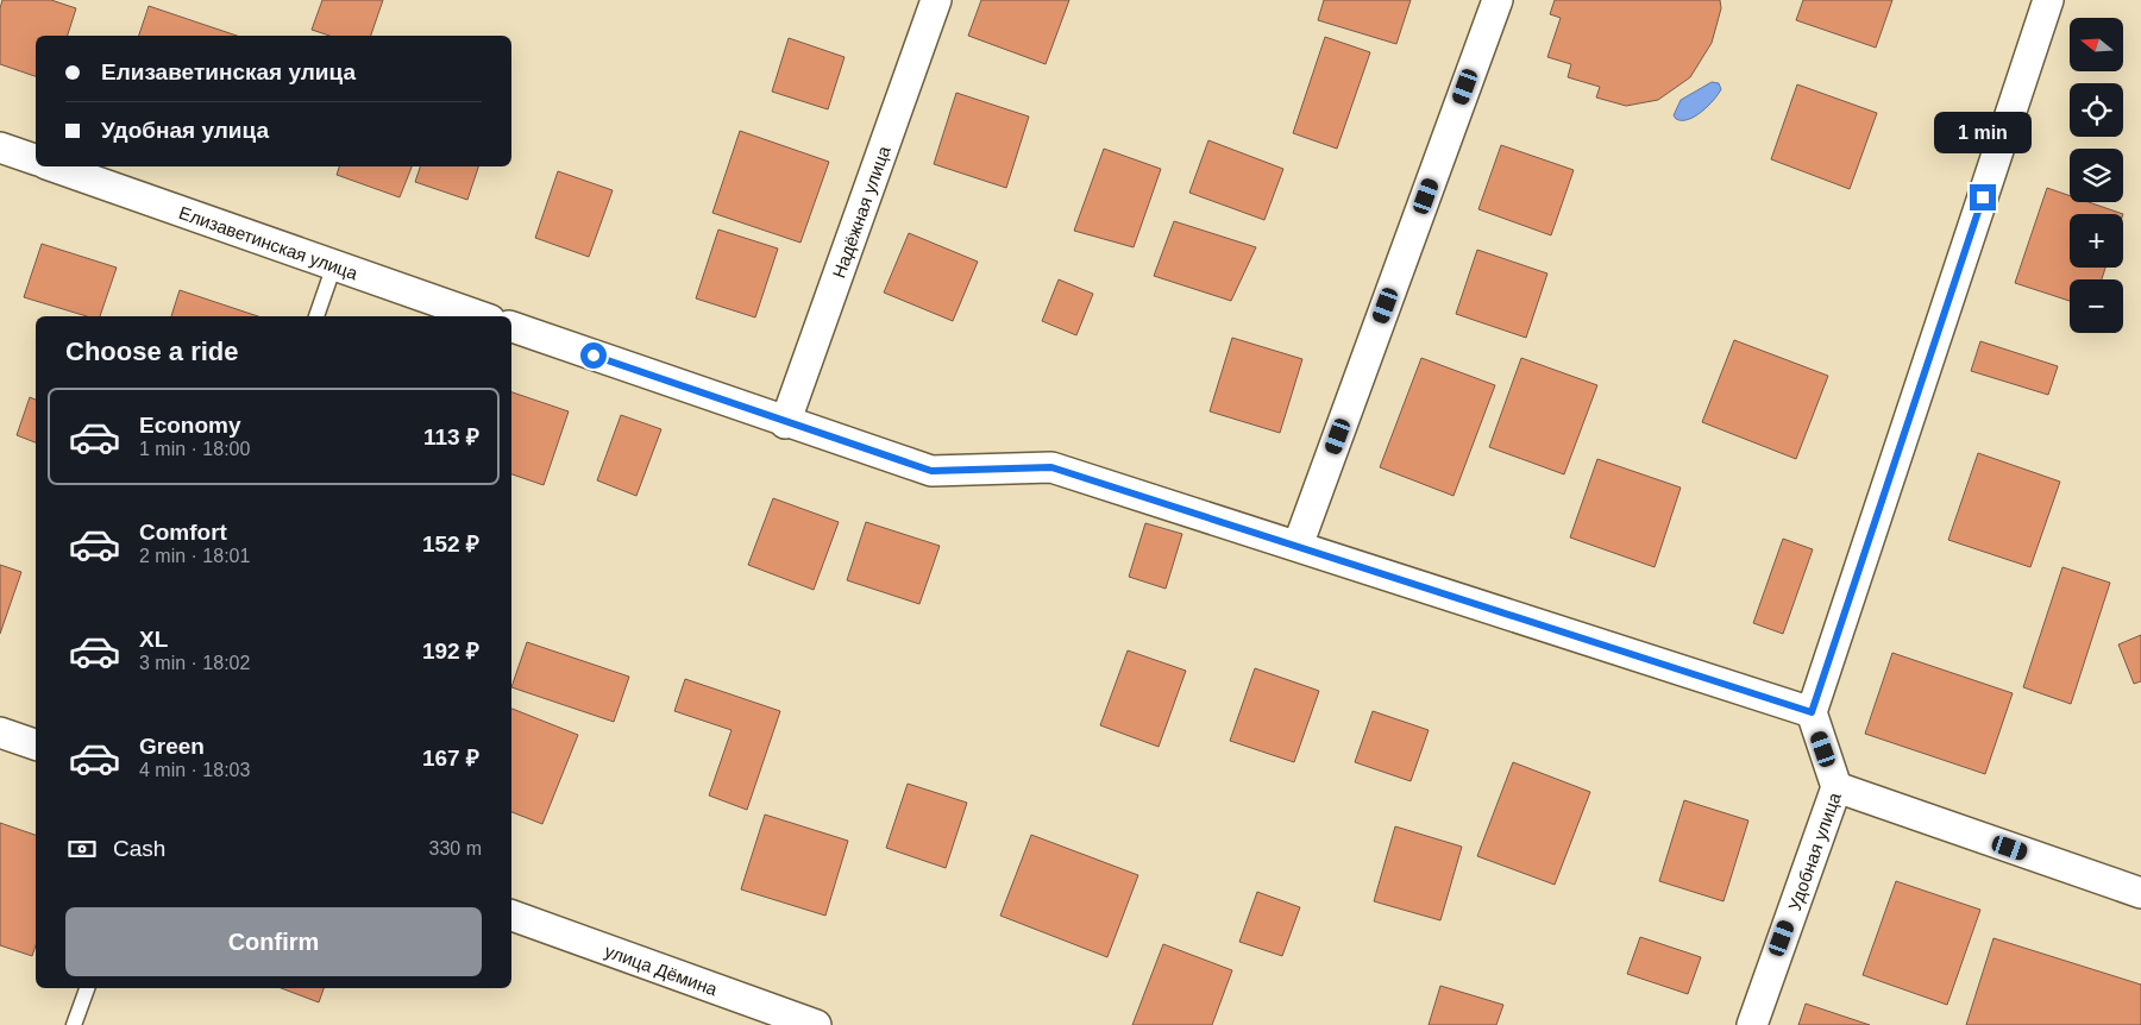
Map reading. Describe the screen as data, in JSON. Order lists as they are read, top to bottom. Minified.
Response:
{"streets":{"street":["Надёжная улица","Елизаветинская улица","Удобная улица","улица Дёмина"]},"north":"left","page":{"map_buttons":["+","−"],"banner":["Елизаветинская улица","Удобная улица"],"bubble":"1 min","heading":"Choose a ride","list":[{"name":"Economy","note":"1 min · 18:00","value":"113 ₽"},{"name":"Comfort","note":"2 min · 18:01","value":"152 ₽"},{"name":"XL","note":"3 min · 18:02","value":"192 ₽"},{"name":"Green","note":"4 min · 18:03","value":"167 ₽"}],"pay":["Cash","330 m"],"buttons":"Confirm"}}
